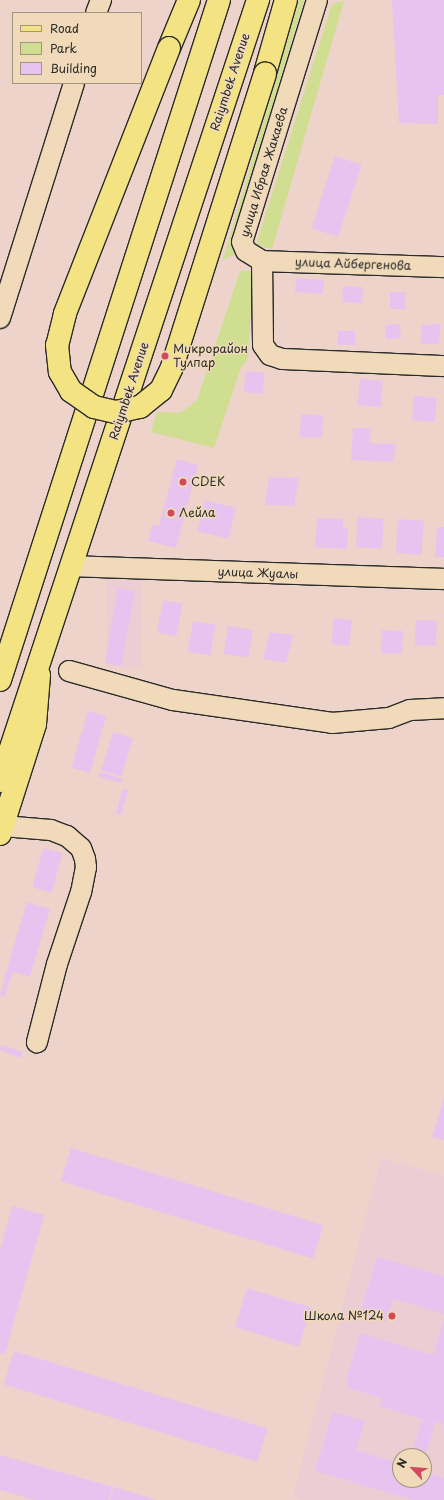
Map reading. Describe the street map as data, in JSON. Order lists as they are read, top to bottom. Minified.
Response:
{"streets":{"main road":["Raiymbek Avenue"],"street":["улица Ибрая Жакаева","улица Айбергенова","улица Жуалы"]},"crossings":[["Raiymbek Avenue","улица Жуалы"],["улица Ибрая Жакаева","улица Айбергенова"]],"places":["Микрорайон Тулпар","CDEK","Лейла","Школа №124"],"legend":["Road","Park","Building"],"north":"top left"}
